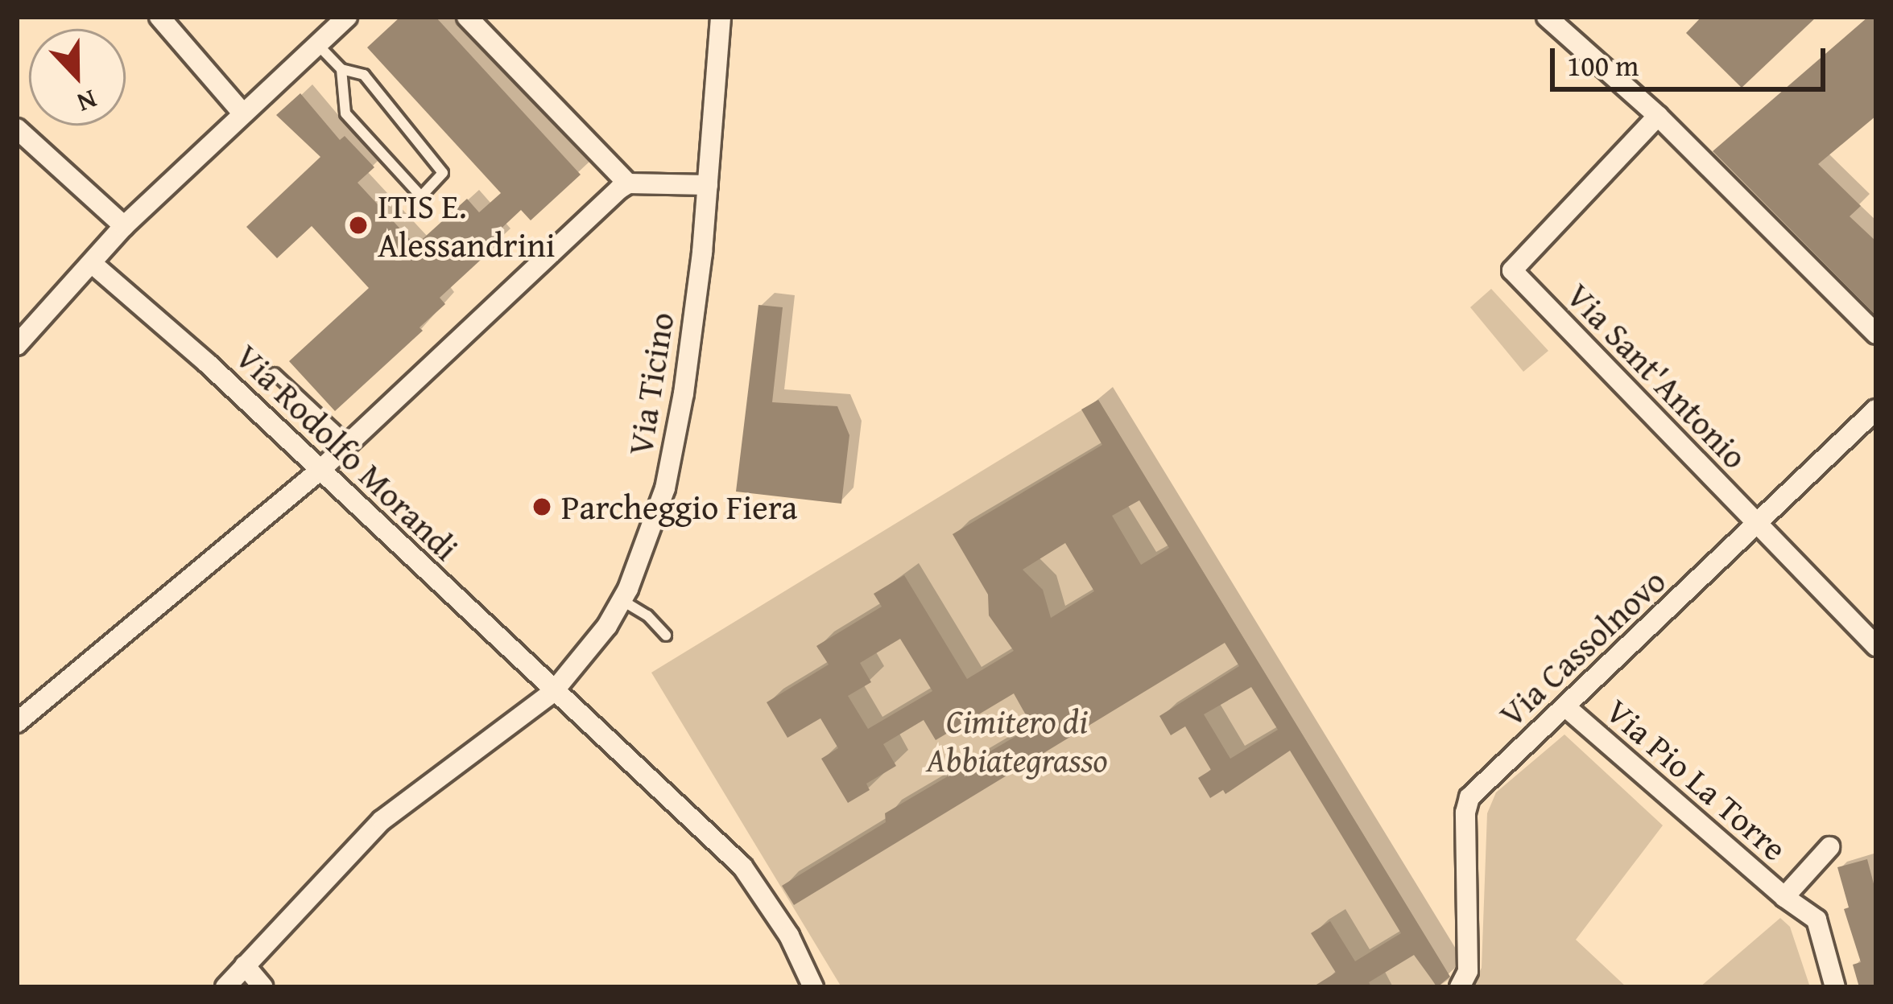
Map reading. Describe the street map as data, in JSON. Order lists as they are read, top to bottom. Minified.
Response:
{"streets":{"street":["Via Sant'Antonio","Via Ticino","Via Rodolfo Morandi","Via Cassolnovo","Via Pio La Torre"]},"crossings":[["Via Sant'Antonio","Via Cassolnovo"],["Via Ticino","Via Rodolfo Morandi"],["Via Cassolnovo","Via Pio La Torre"]],"parks":["Cimitero di Abbiategrasso"],"places":["ITIS E. Alessandrini","Parcheggio Fiera"],"scale_bar":"100 m","north":"bottom"}
